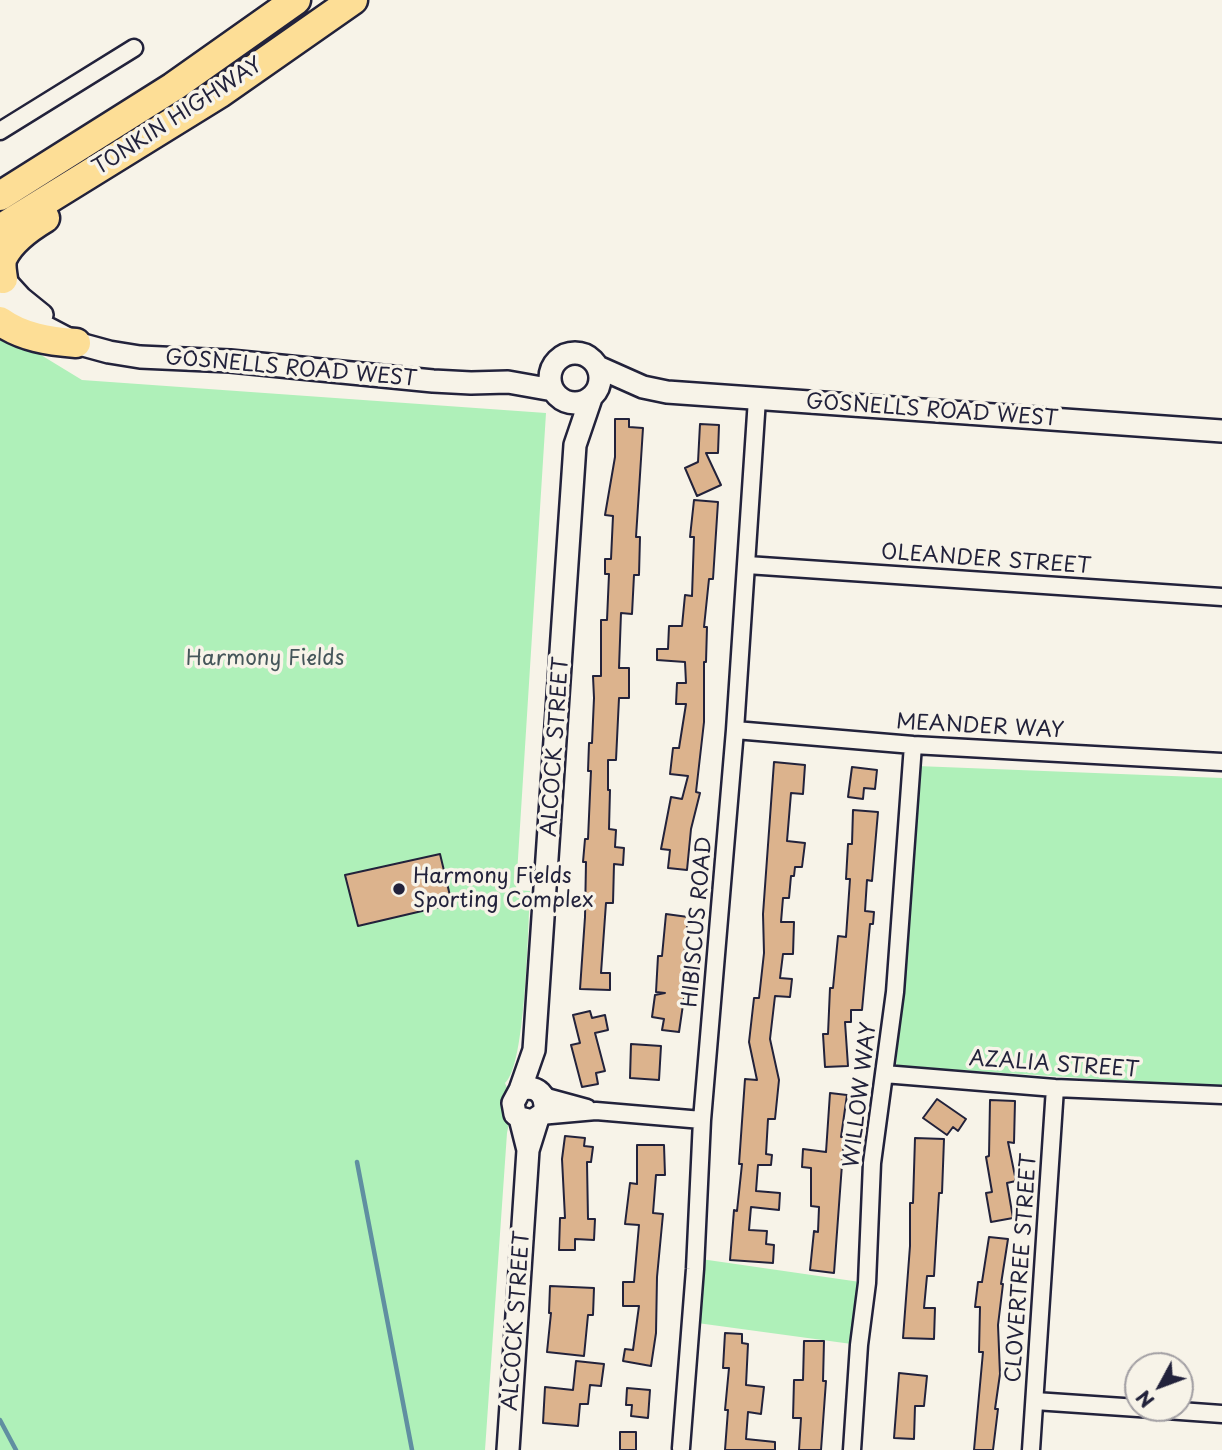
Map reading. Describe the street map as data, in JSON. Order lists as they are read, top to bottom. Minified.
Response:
{"streets":{"highway":["TONKIN HIGHWAY"],"main road":["GOSNELLS ROAD WEST","ALCOCK STREET"],"street":["OLEANDER STREET","MEANDER WAY","HIBISCUS ROAD","AZALIA STREET","WILLOW WAY","CLOVERTREE STREET"]},"crossings":[["GOSNELLS ROAD WEST","ALCOCK STREET"],["GOSNELLS ROAD WEST","HIBISCUS ROAD"],["OLEANDER STREET","HIBISCUS ROAD"],["MEANDER WAY","HIBISCUS ROAD"],["MEANDER WAY","WILLOW WAY"],["AZALIA STREET","WILLOW WAY"],["AZALIA STREET","CLOVERTREE STREET"]],"parks":["Harmony Fields"],"places":["Harmony Fields Sporting Complex"],"north":"bottom left"}
